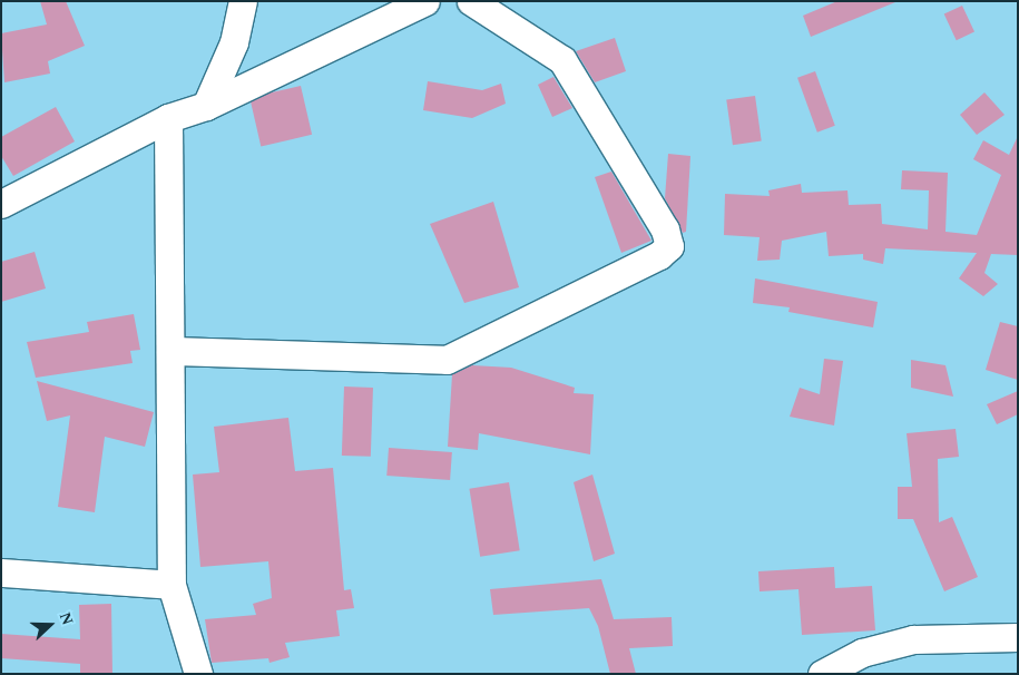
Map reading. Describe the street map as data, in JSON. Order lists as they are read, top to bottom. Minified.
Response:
{"north":"right"}
